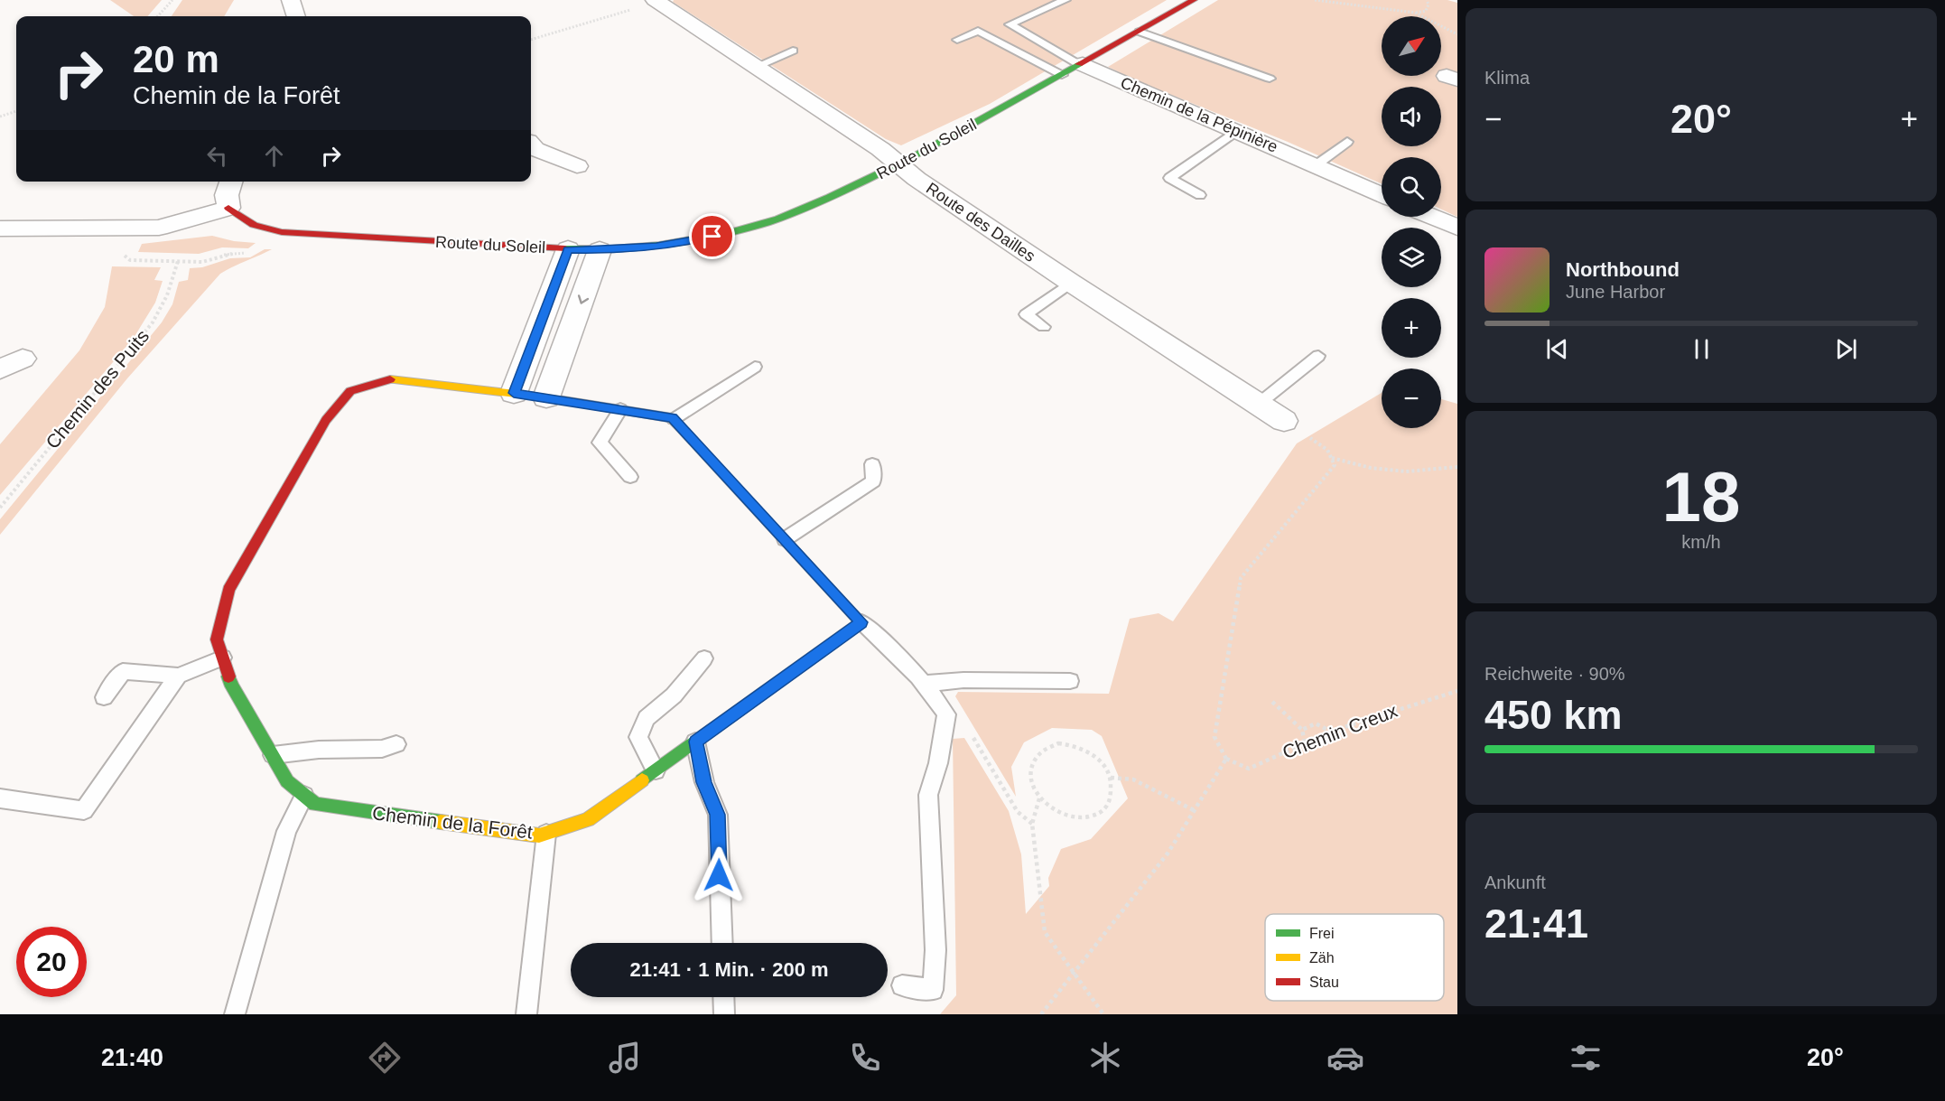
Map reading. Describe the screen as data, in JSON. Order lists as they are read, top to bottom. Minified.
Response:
{"streets":{"street":["Chemin de la Pépinière","Route du Soleil","Route des Dailles","Chemin de la Forêt"],"path":["Chemin des Puits","Chemin Creux"]},"crossings":[["Chemin de la Pépinière","Route du Soleil"],["Route du Soleil","Route des Dailles"],["Route du Soleil","Chemin des Puits"]],"legend":["Frei","Zäh","Stau"],"north":"top right","page":{"tile":["Klima",["18","km/h"],["Reichweite · 90%","450 km"],["Ankunft","21:41"]],"map_buttons":["+","−"],"turn":["20 m","Chemin de la Forêt"],"heat":["−","20°","+"],"song":["Northbound","June Harbor"],"limit":"20","trip":"21:41 · 1 Min. · 200 m","tabs":["21:40","20°"]}}
